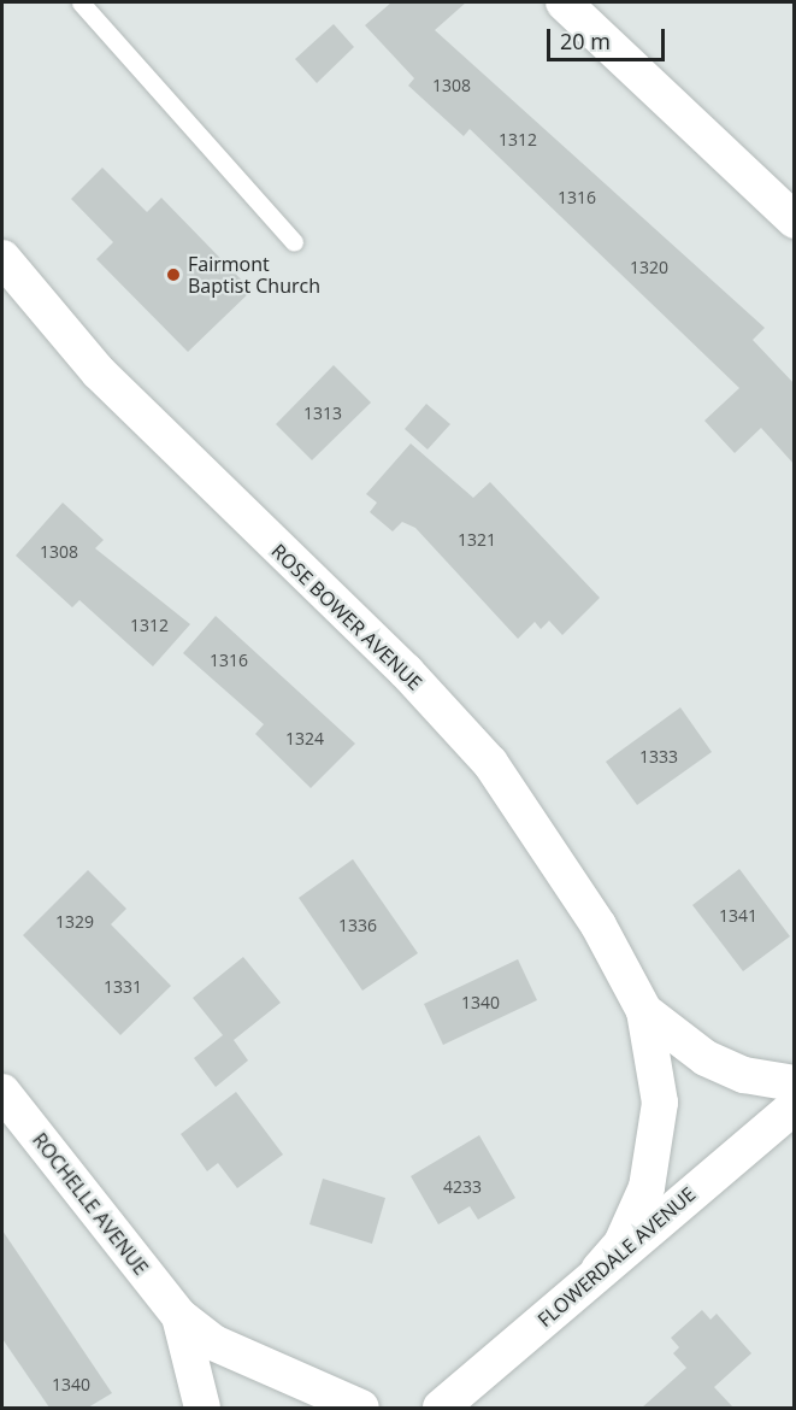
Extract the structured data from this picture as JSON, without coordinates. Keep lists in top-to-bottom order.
{
  "streets": {
    "street": ["ROSE BOWER AVENUE", "ROCHELLE AVENUE", "FLOWERDALE AVENUE"]
  },
  "crossings": [
    ["ROSE BOWER AVENUE", "FLOWERDALE AVENUE"]
  ],
  "places": ["Fairmont Baptist Church"],
  "house_numbers": [
    "1308",
    "1312",
    "1316",
    "1320",
    "1313",
    "1321",
    "1308",
    "1312",
    "1316",
    "1324",
    "1333",
    "1341",
    "1329",
    "1336",
    "1331",
    "1340",
    "4233",
    "1340"
  ],
  "scale_bar": "20 m"
}
